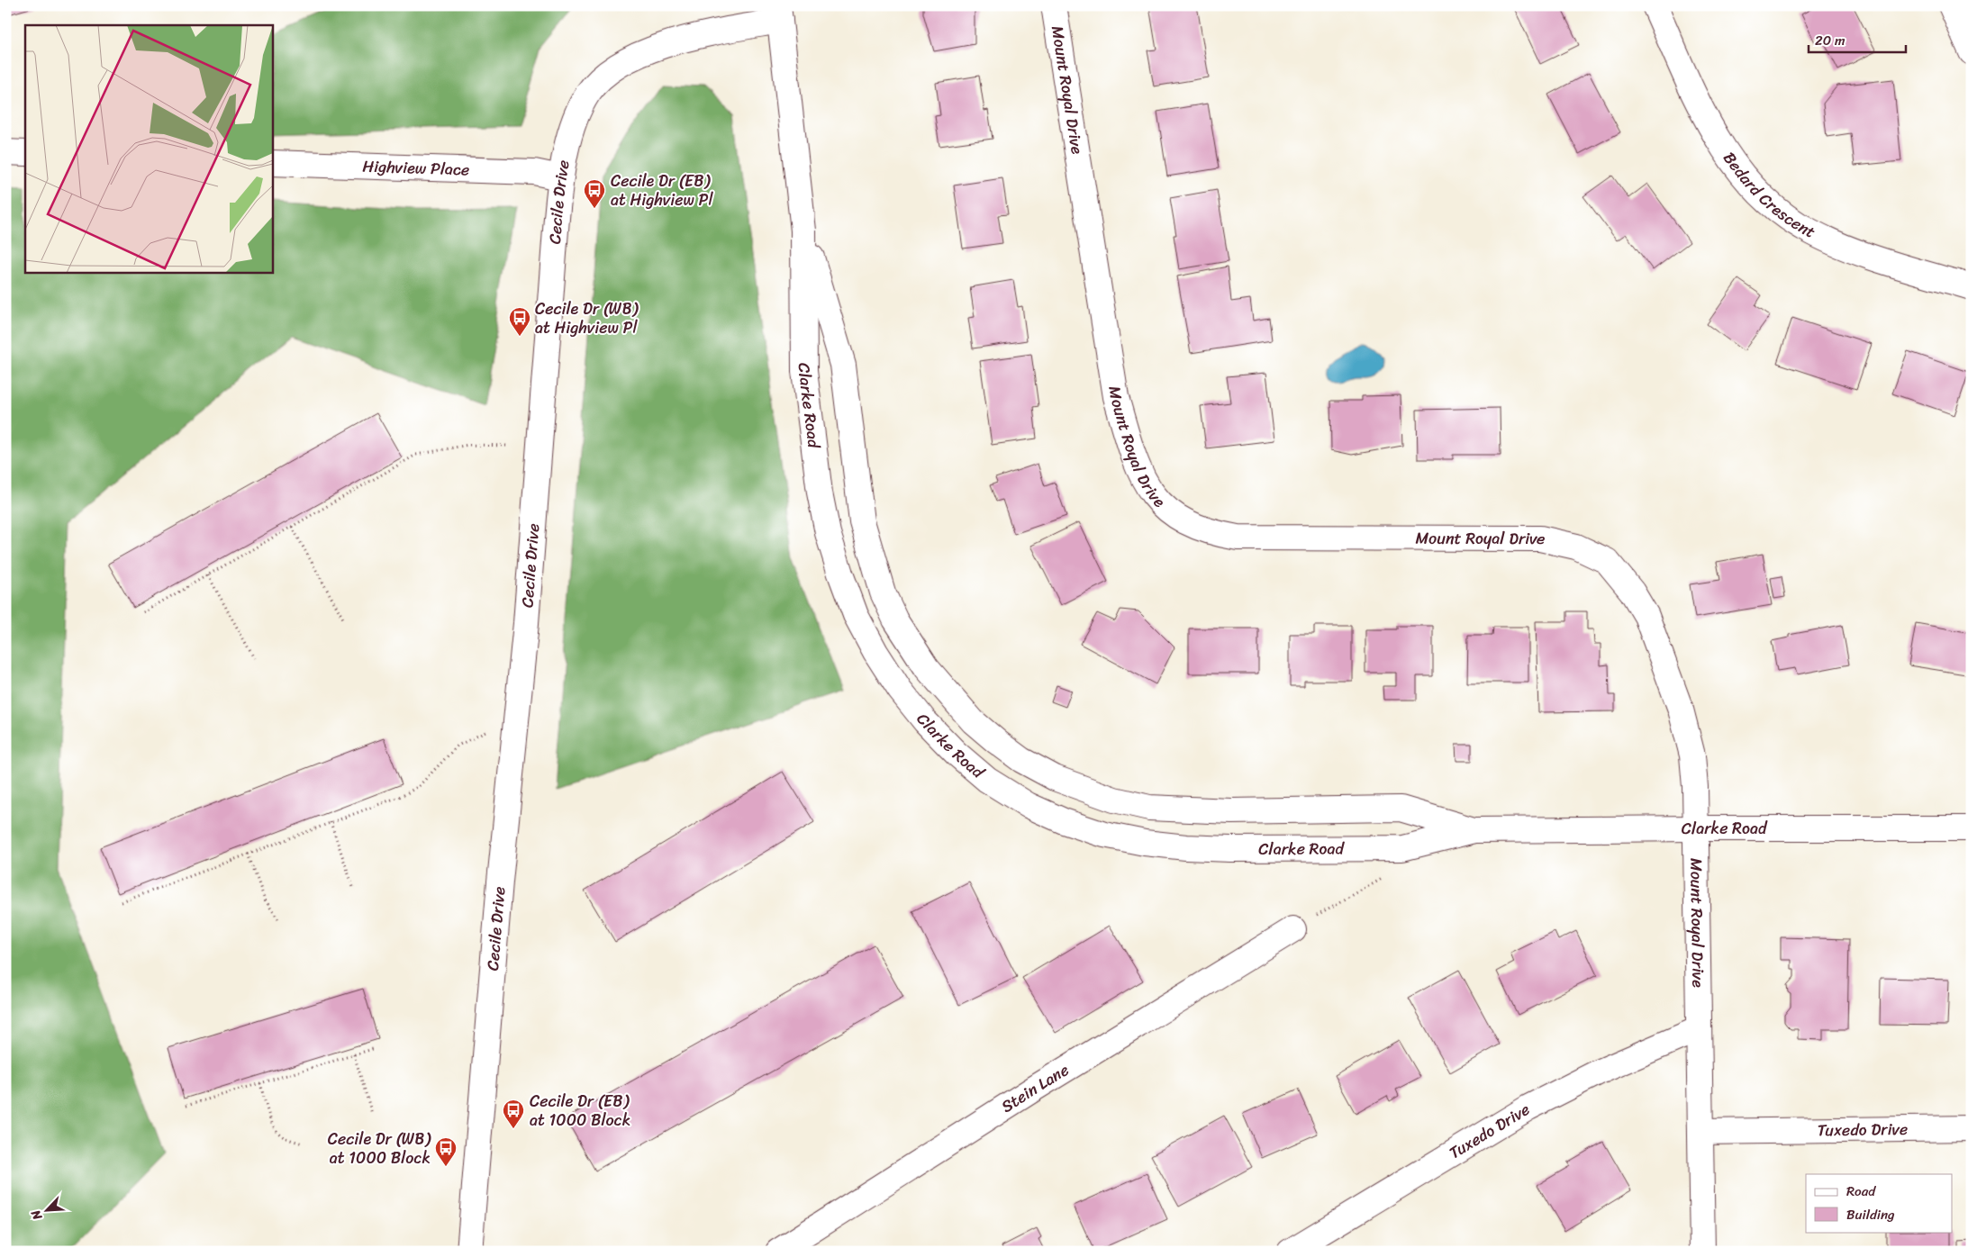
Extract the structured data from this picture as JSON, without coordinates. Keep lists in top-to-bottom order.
{
  "streets": {
    "street": [
      "Mount Royal Drive",
      "Highview Place",
      "Bedard Crescent",
      "Cecile Drive",
      "Clarke Road",
      "Stein Lane",
      "Tuxedo Drive"
    ]
  },
  "crossings": [
    ["Mount Royal Drive", "Clarke Road"],
    ["Mount Royal Drive", "Tuxedo Drive"],
    ["Highview Place", "Cecile Drive"],
    ["Cecile Drive", "Clarke Road"]
  ],
  "places": {
    "bus stop": [
      "Cecile Dr (EB) at Highview Pl",
      "Cecile Dr (WB) at Highview Pl",
      "Cecile Dr (EB) at 1000 Block",
      "Cecile Dr (WB) at 1000 Block"
    ]
  },
  "legend": ["Road", "Building"],
  "scale_bar": "20 m",
  "north": "bottom left"
}
